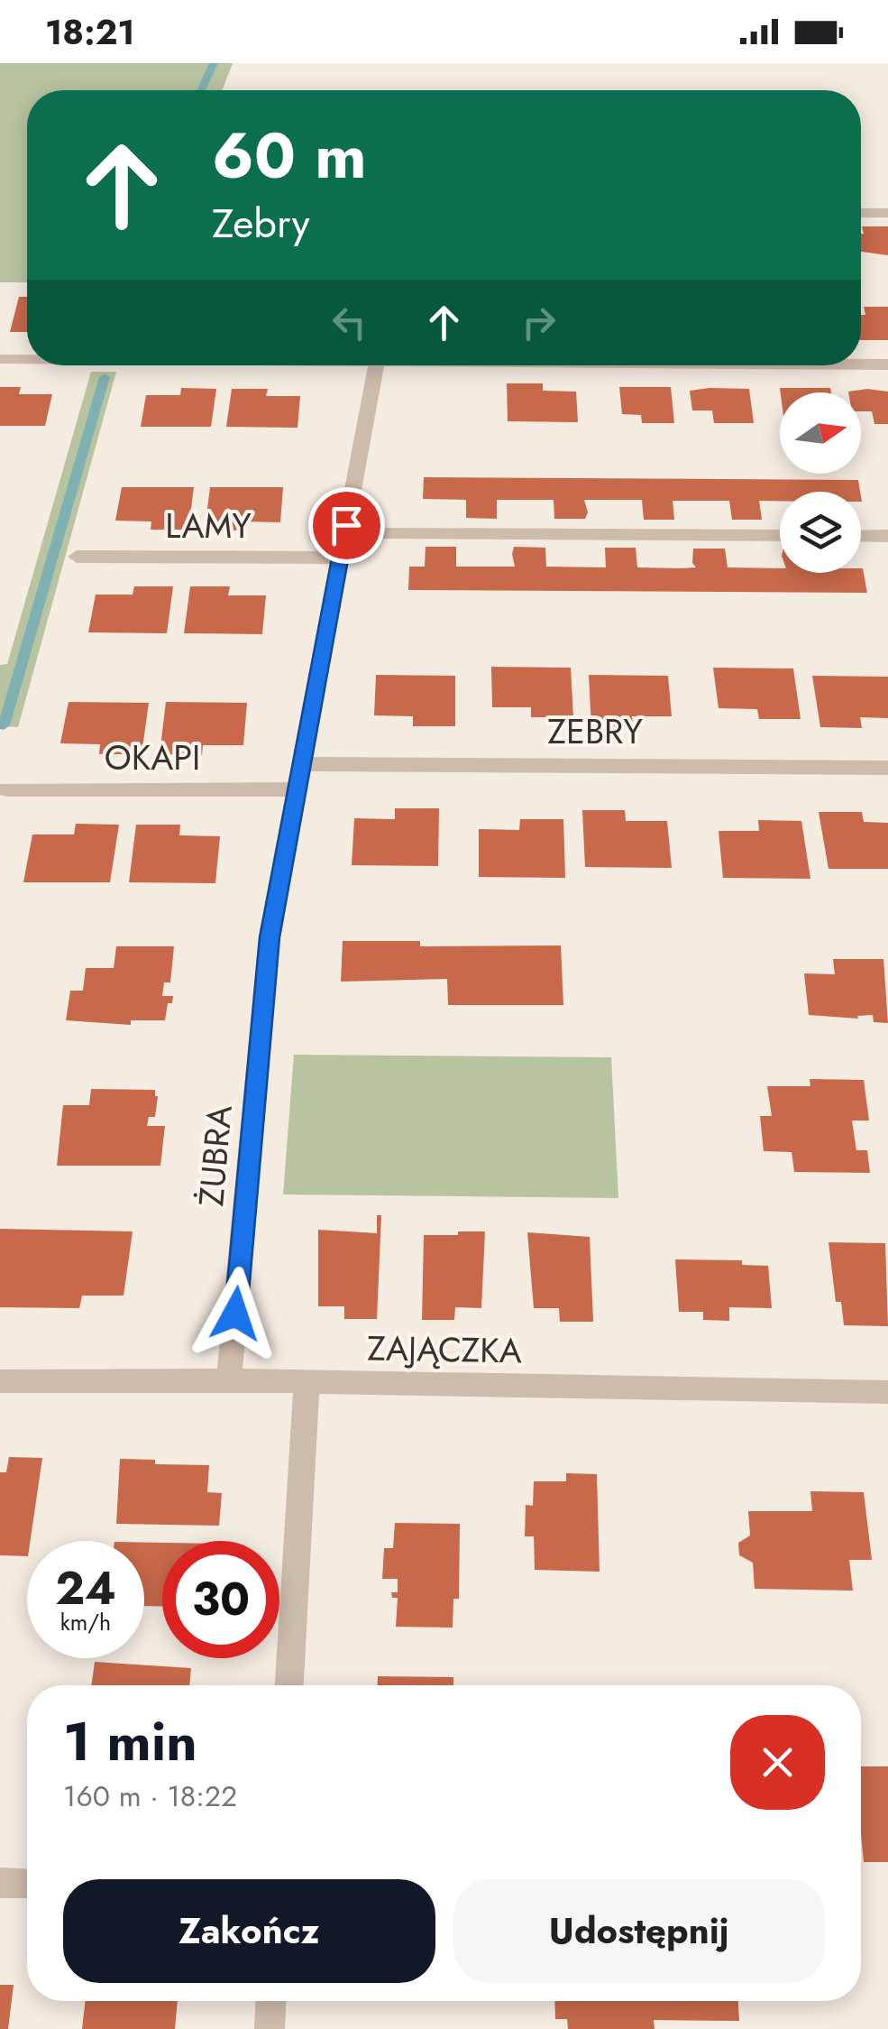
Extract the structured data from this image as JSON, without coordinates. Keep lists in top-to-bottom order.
{
  "streets": {
    "street": [
      "LAMY",
      "ZEBRY",
      "OKAPI",
      "ŻUBRA",
      "ZAJĄCZKA"
    ]
  },
  "crossings": [
    ["OKAPI", "ŻUBRA"],
    ["ŻUBRA", "ZAJĄCZKA"]
  ],
  "north": "right",
  "page": {
    "status": "18:21",
    "turn": ["60 m", "Zebry"],
    "speed": "24 km/h",
    "limit": "30",
    "heading": ["1 min", "160 m · 18:22"],
    "buttons": ["Zakończ", "Udostępnij"]
  }
}
